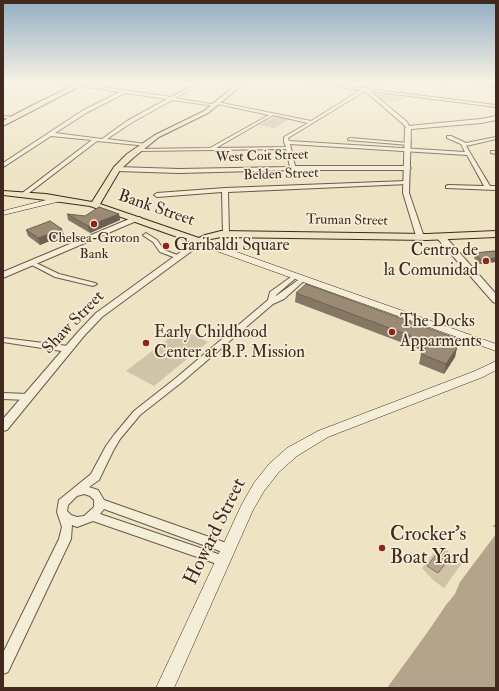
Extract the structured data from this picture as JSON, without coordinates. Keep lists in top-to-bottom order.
{
  "streets": {
    "main road": ["Bank Street", "Truman Street", "Howard Street"],
    "street": ["West Coit Street", "Belden Street", "Shaw Street"]
  },
  "crossings": [
    ["Bank Street", "Truman Street"],
    ["Bank Street", "Shaw Street"],
    ["Truman Street", "Shaw Street"]
  ],
  "places": [
    "Chelsea-Groton Bank",
    "Garibaldi Square",
    "Centro de la Comunidad",
    "The Docks Apparments",
    "Early Childhood Center at B.P. Mission",
    "Crocker's Boat Yard"
  ]
}
